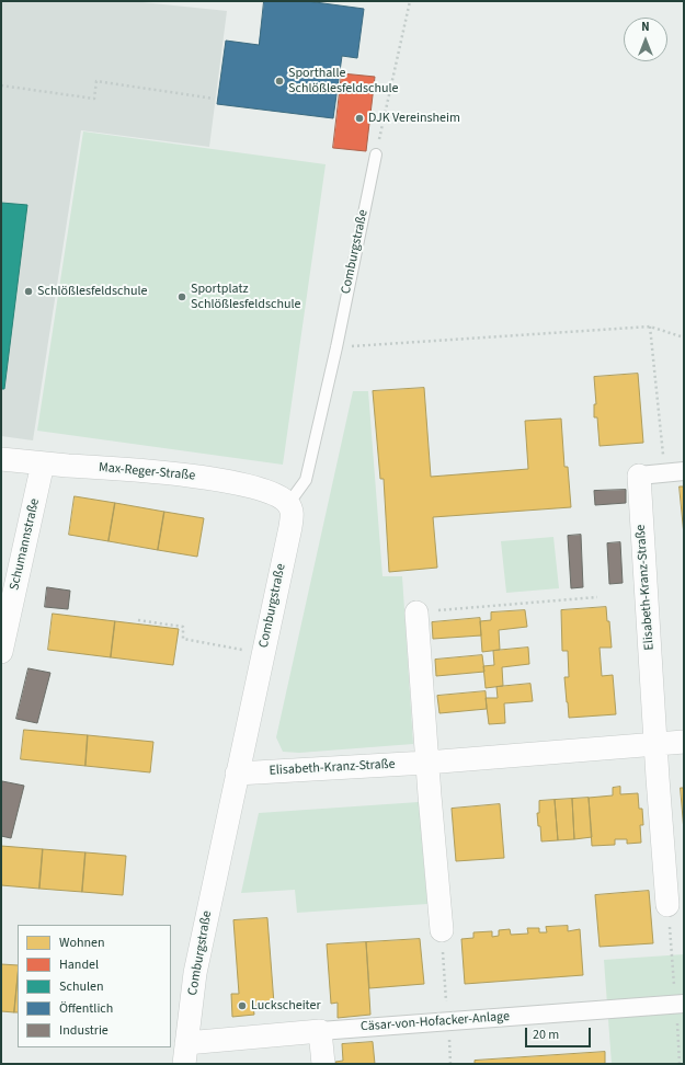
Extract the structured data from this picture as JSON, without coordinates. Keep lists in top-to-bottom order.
{
  "streets": {
    "street": [
      "Comburgstraße",
      "Max-Reger-Straße",
      "Schumannstraße",
      "Elisabeth-Kranz-Straße",
      "Cäsar-von-Hofacker-Anlage"
    ]
  },
  "crossings": [
    ["Comburgstraße", "Max-Reger-Straße"],
    ["Comburgstraße", "Elisabeth-Kranz-Straße"],
    ["Comburgstraße", "Cäsar-von-Hofacker-Anlage"],
    ["Max-Reger-Straße", "Schumannstraße"]
  ],
  "places": [
    "Sporthalle Schlößlesfeldschule",
    "DJK Vereinsheim",
    "Schlößlesfeldschule",
    "Sportplatz Schlößlesfeldschule",
    "Luckscheiter"
  ],
  "legend": [
    "Wohnen",
    "Handel",
    "Schulen",
    "Öffentlich",
    "Industrie"
  ],
  "scale_bar": "20 m",
  "north": "top"
}
